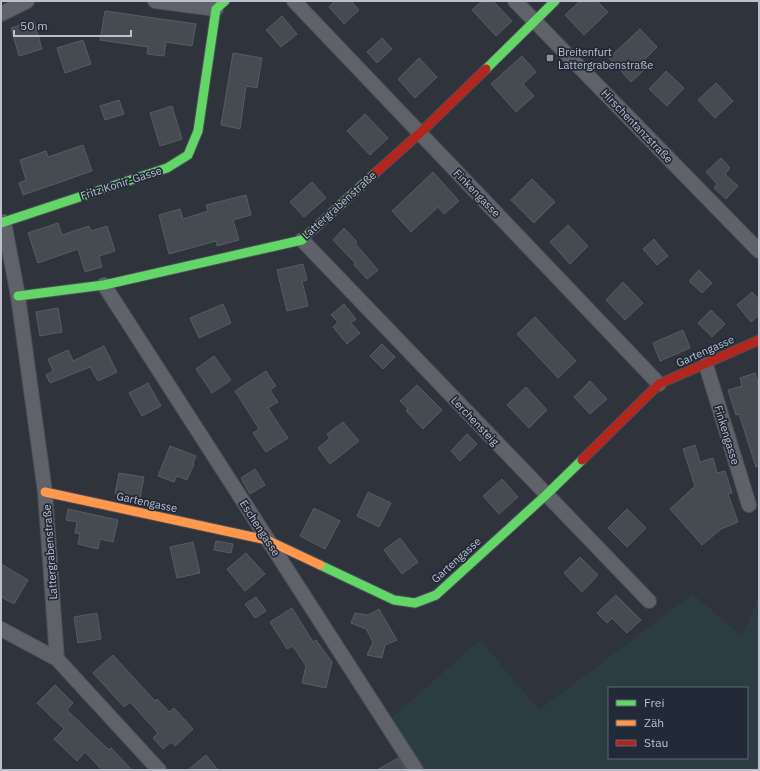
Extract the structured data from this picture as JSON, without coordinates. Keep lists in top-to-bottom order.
{
  "streets": {
    "street": [
      "Hirschentanzstraße",
      "Fritz Konir-Gasse",
      "Finkengasse",
      "Lattergrabenstraße",
      "Gartengasse",
      "Lerchensteig",
      "Eschengasse"
    ]
  },
  "crossings": [
    ["Hirschentanzstraße", "Lattergrabenstraße"],
    ["Fritz Konir-Gasse", "Lattergrabenstraße"],
    ["Finkengasse", "Lattergrabenstraße"],
    ["Finkengasse", "Gartengasse"],
    ["Lattergrabenstraße", "Gartengasse"],
    ["Lattergrabenstraße", "Lerchensteig"],
    ["Lattergrabenstraße", "Eschengasse"],
    ["Gartengasse", "Lerchensteig"],
    ["Gartengasse", "Eschengasse"]
  ],
  "places": {
    "transit": ["Breitenfurt Lattergrabenstraße"]
  },
  "legend": ["Frei", "Zäh", "Stau"],
  "scale_bar": "50 m"
}
